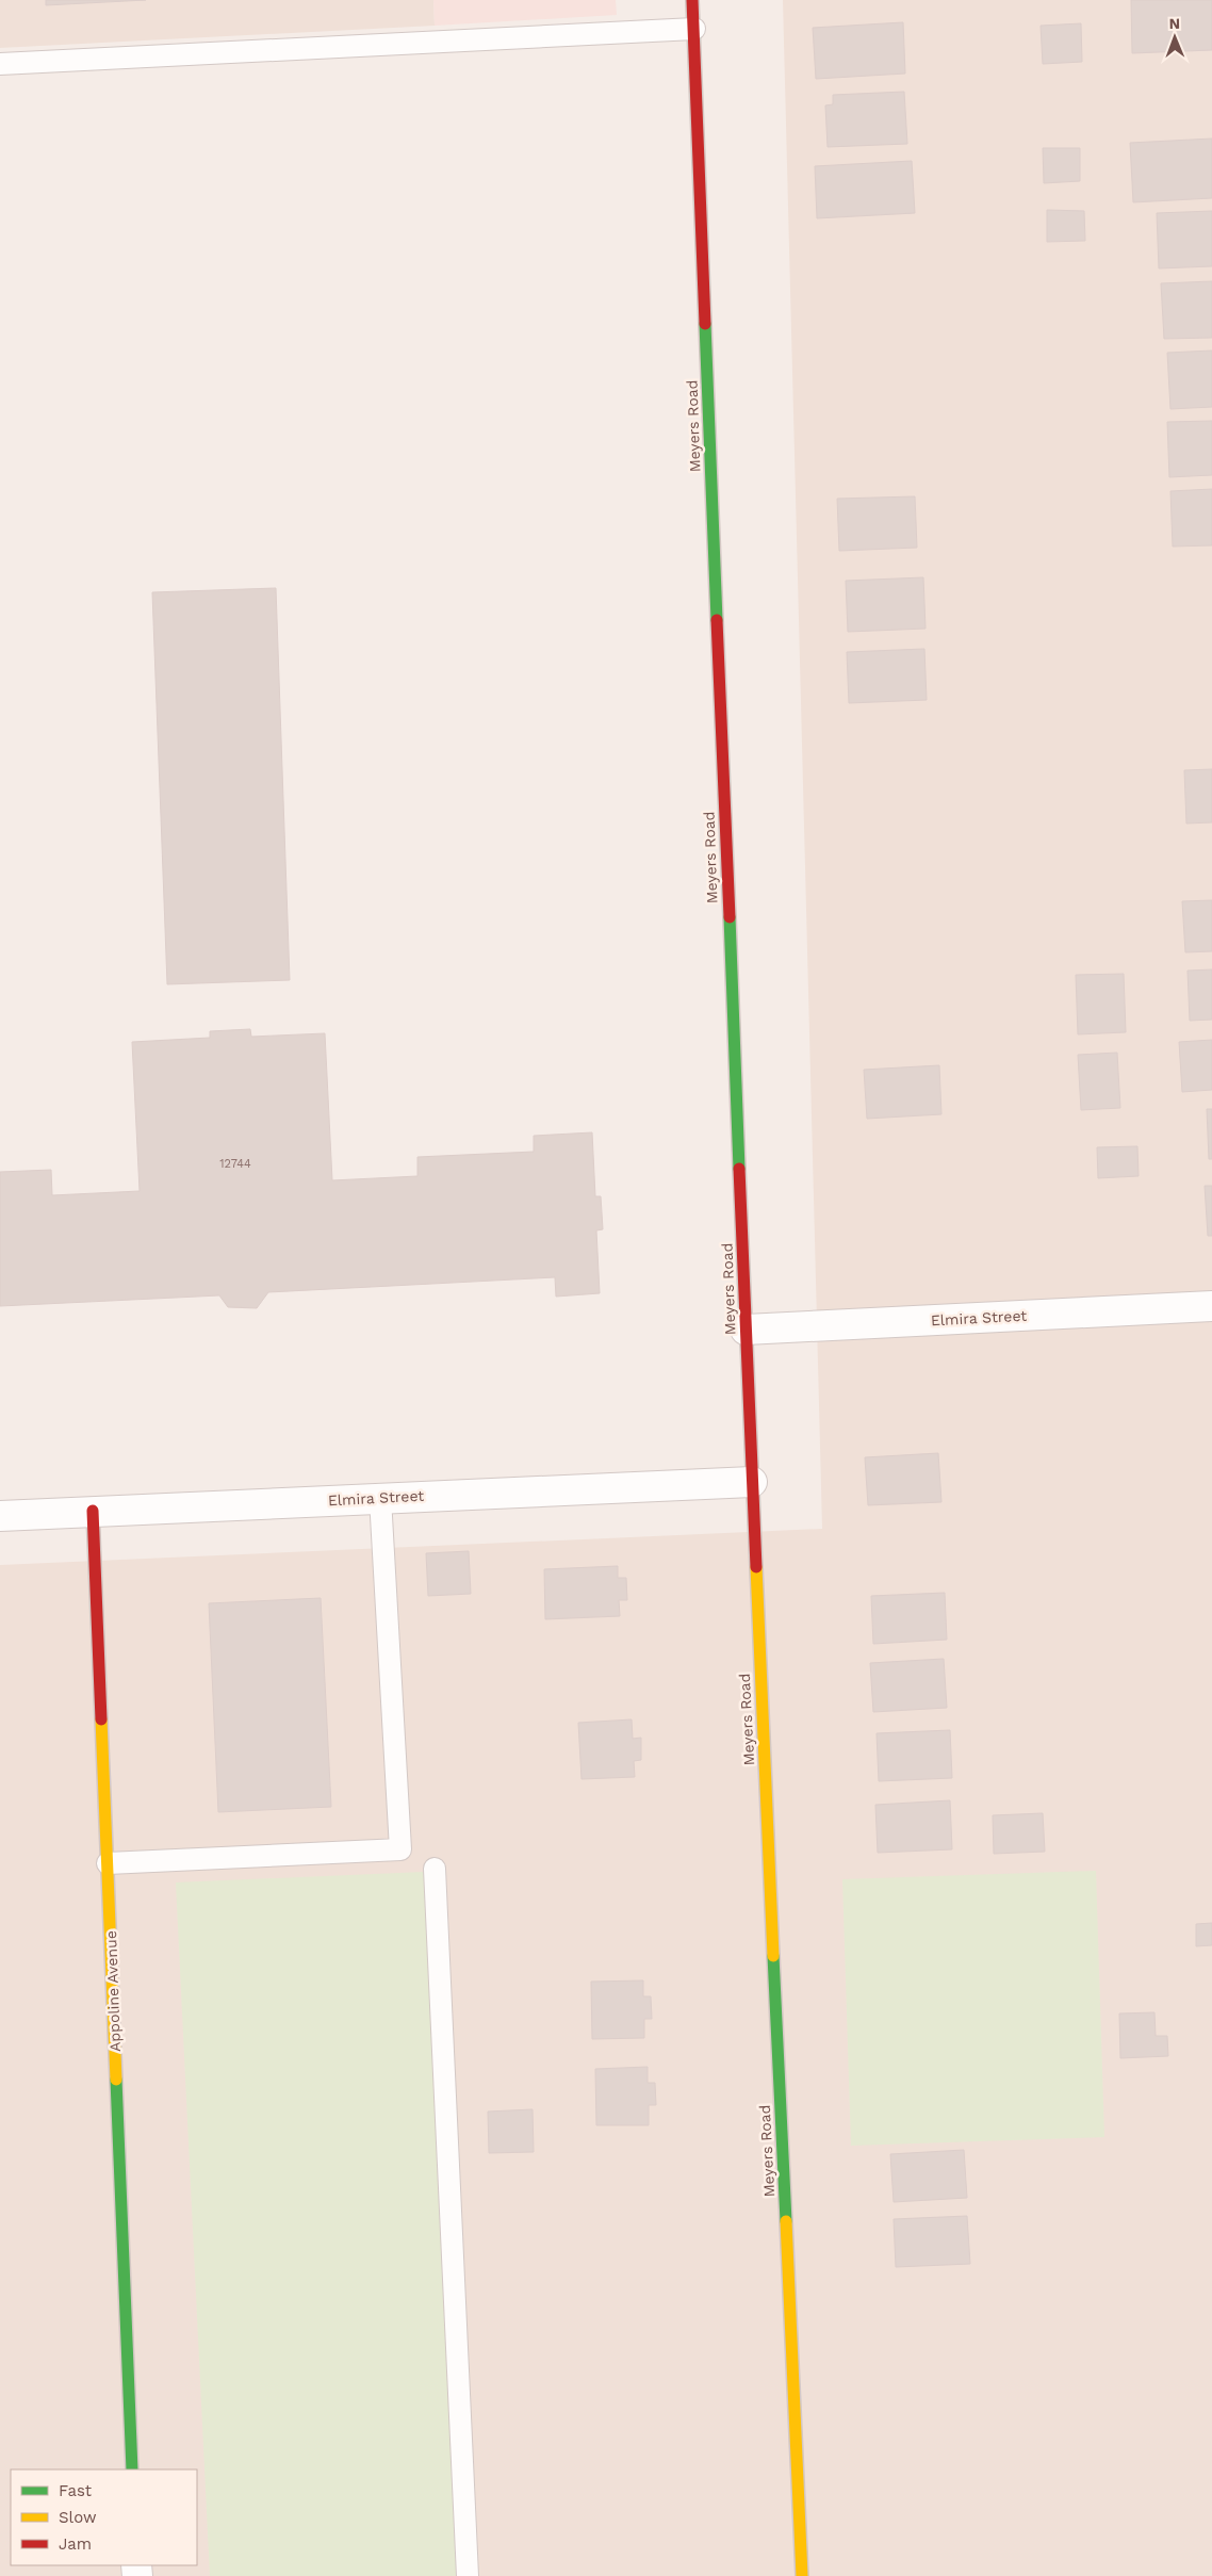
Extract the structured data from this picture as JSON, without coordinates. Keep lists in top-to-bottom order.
{
  "streets": {
    "street": ["Meyers Road", "Elmira Street", "Appoline Avenue"]
  },
  "crossings": [
    ["Meyers Road", "Elmira Street"],
    ["Elmira Street", "Appoline Avenue"]
  ],
  "house_numbers": ["12744"],
  "legend": ["Fast", "Slow", "Jam"],
  "north": "top"
}
